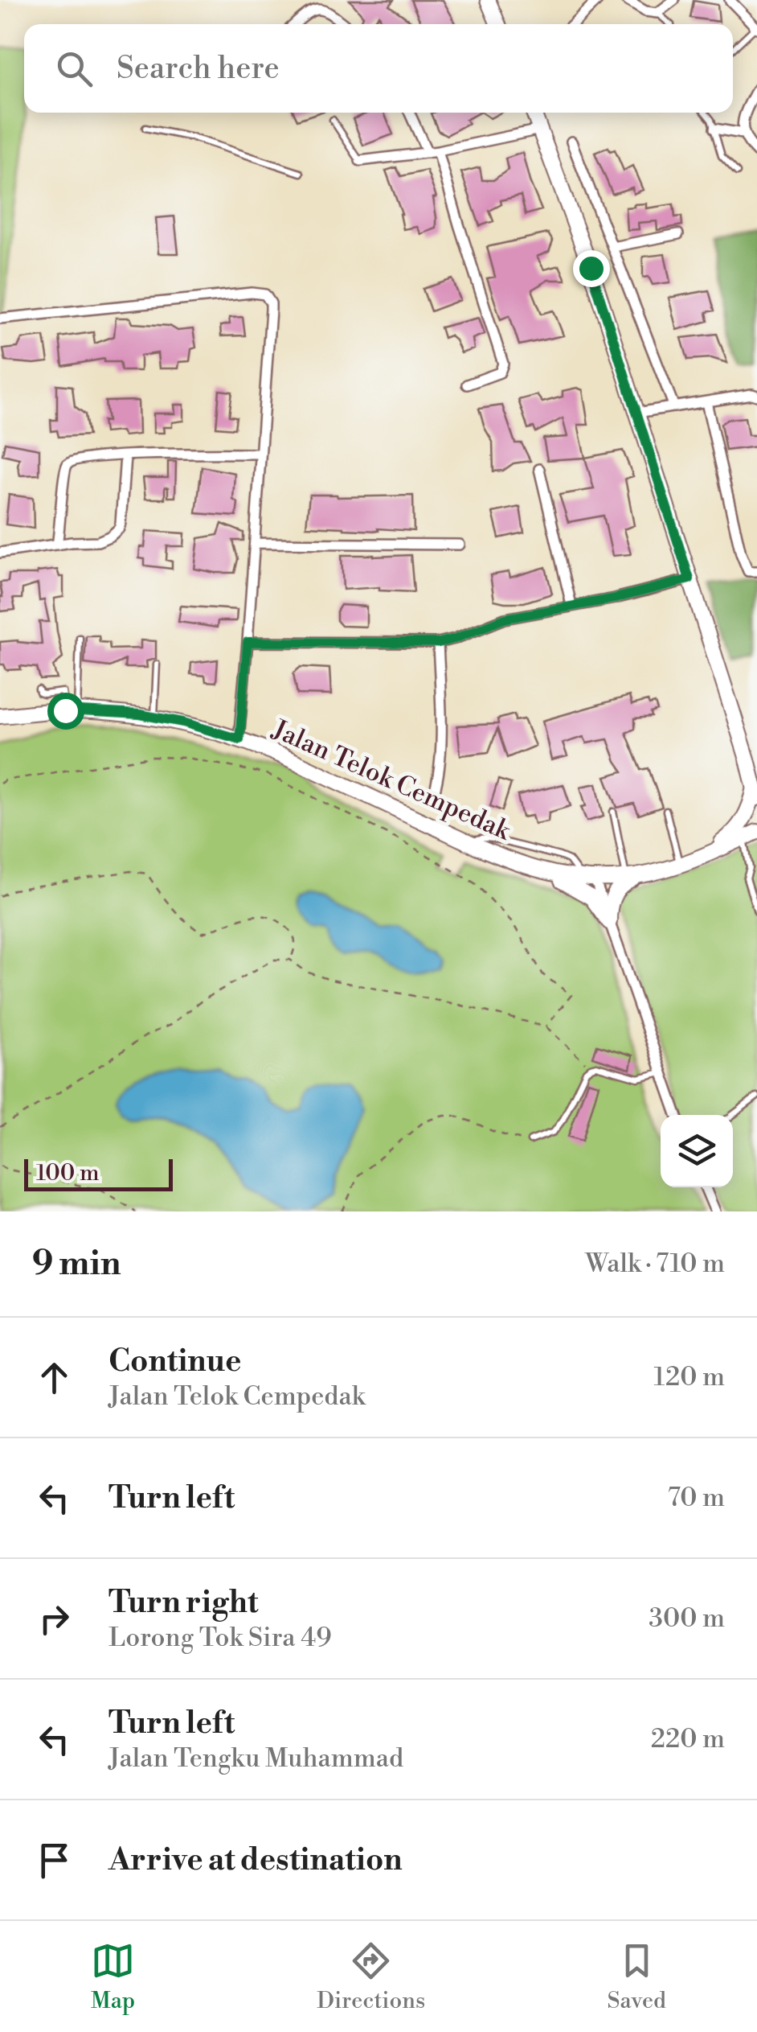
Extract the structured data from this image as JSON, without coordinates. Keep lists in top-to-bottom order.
{
  "streets": {
    "main road": ["Jalan Telok Cempedak"]
  },
  "scale_bar": "100 m",
  "page": {
    "search": "Search here",
    "scale": "100 m",
    "heading": ["9 min", "Walk · 710 m"],
    "list": [
      ["Continue", "Jalan Telok Cempedak", "120 m"],
      ["Turn left", "70 m"],
      ["Turn right", "Lorong Tok Sira 49", "300 m"],
      ["Turn left", "Jalan Tengku Muhammad", "220 m"],
      "Arrive at destination"
    ],
    "nav": ["Map", "Directions", "Saved"]
  }
}
